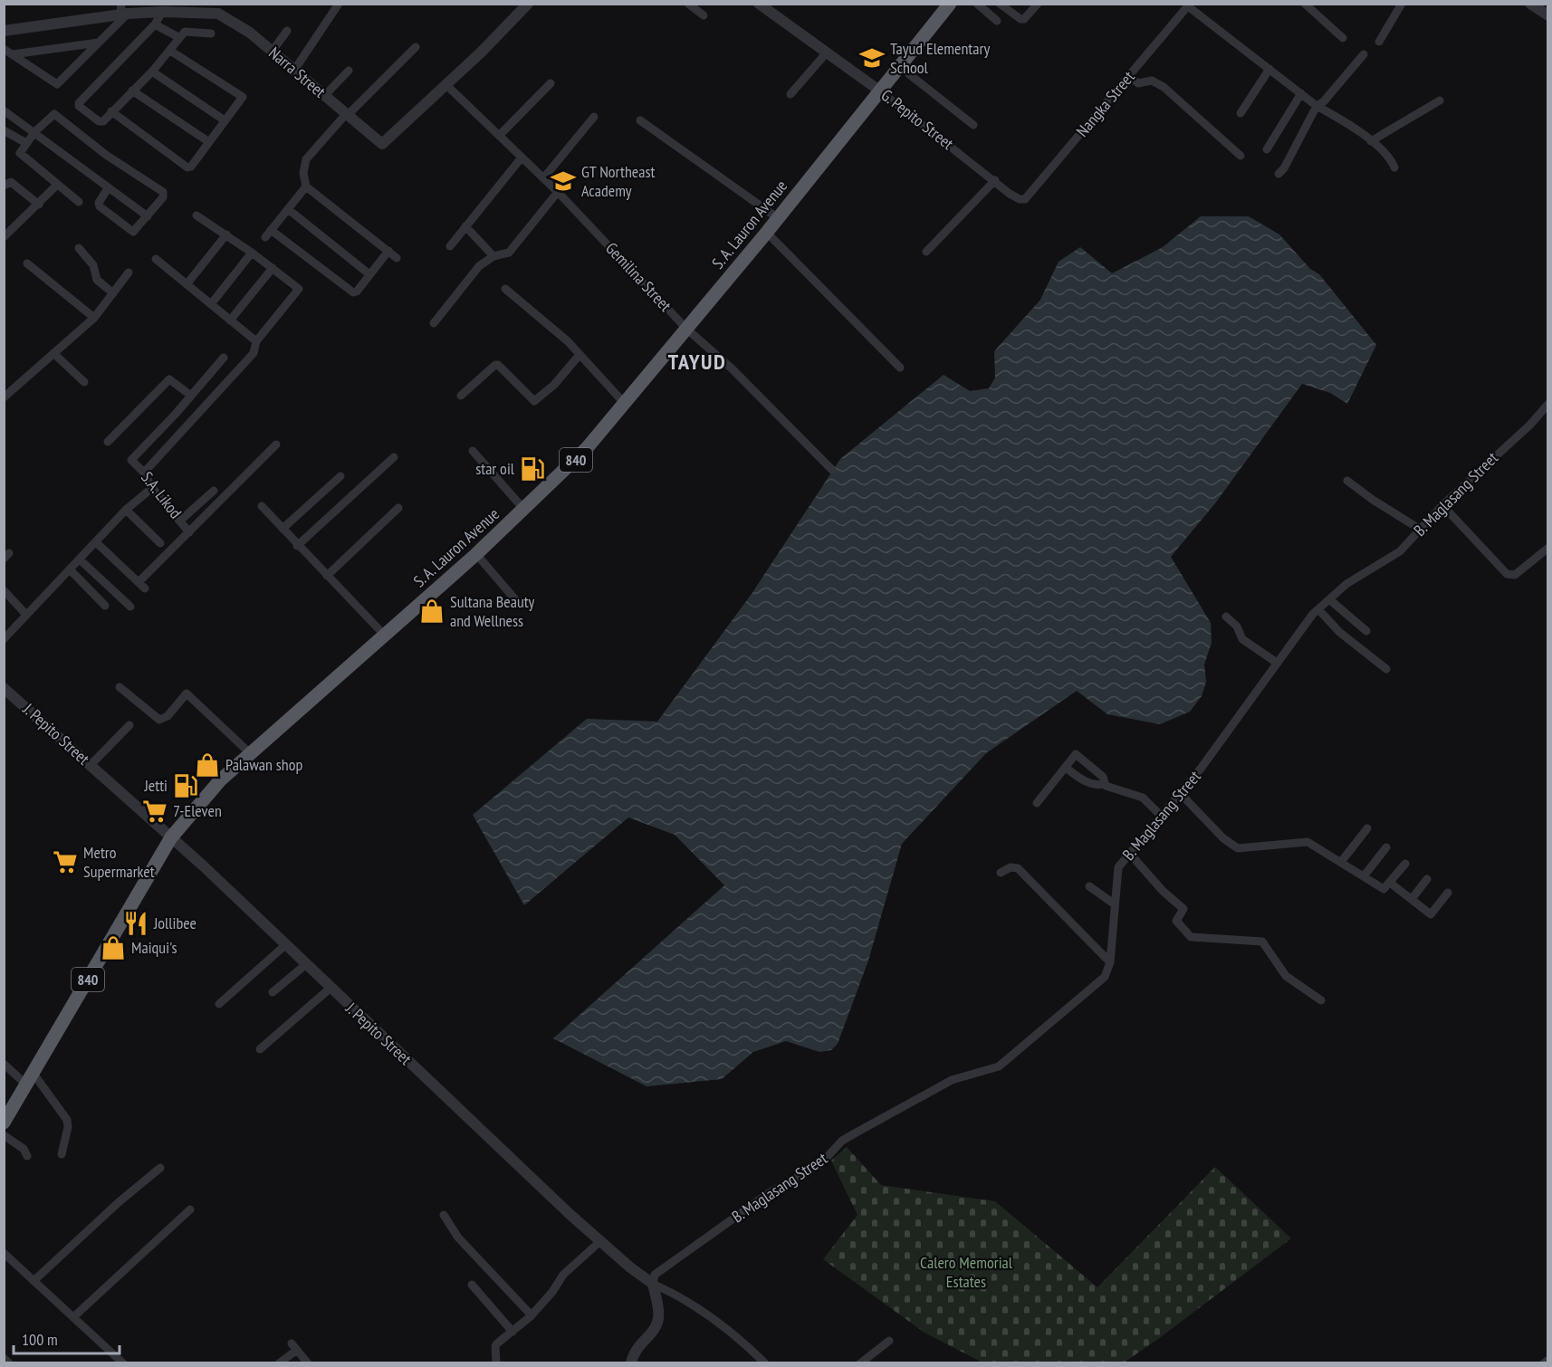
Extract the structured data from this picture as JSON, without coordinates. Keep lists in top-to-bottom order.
{
  "streets": {
    "highway": ["S. A. Lauron Avenue", "840"],
    "street": [
      "Narra Street",
      "Nangka Street",
      "G. Pepito Street",
      "Gemilina Street",
      "B. Maglasang Street",
      "S.A. Likod",
      "J. Pepito Street"
    ]
  },
  "crossings": [
    ["Narra Street", "Gemilina Street"],
    ["Nangka Street", "G. Pepito Street"],
    ["G. Pepito Street", "S. A. Lauron Avenue"],
    ["S. A. Lauron Avenue", "Gemilina Street"],
    ["S. A. Lauron Avenue", "J. Pepito Street"],
    ["B. Maglasang Street", "J. Pepito Street"]
  ],
  "districts": ["TAYUD"],
  "parks": ["Calero Memorial Estates"],
  "places": {
    "school or university": ["Tayud Elementary School", "GT Northeast Academy"],
    "fuel station": ["star oil", "Jetti"],
    "shop": ["Sultana Beauty and Wellness", "Palawan shop", "Maiqui's"],
    "supermarket": ["7-Eleven", "Metro Supermarket"],
    "restaurant": ["Jollibee"]
  },
  "scale_bar": "100 m"
}
